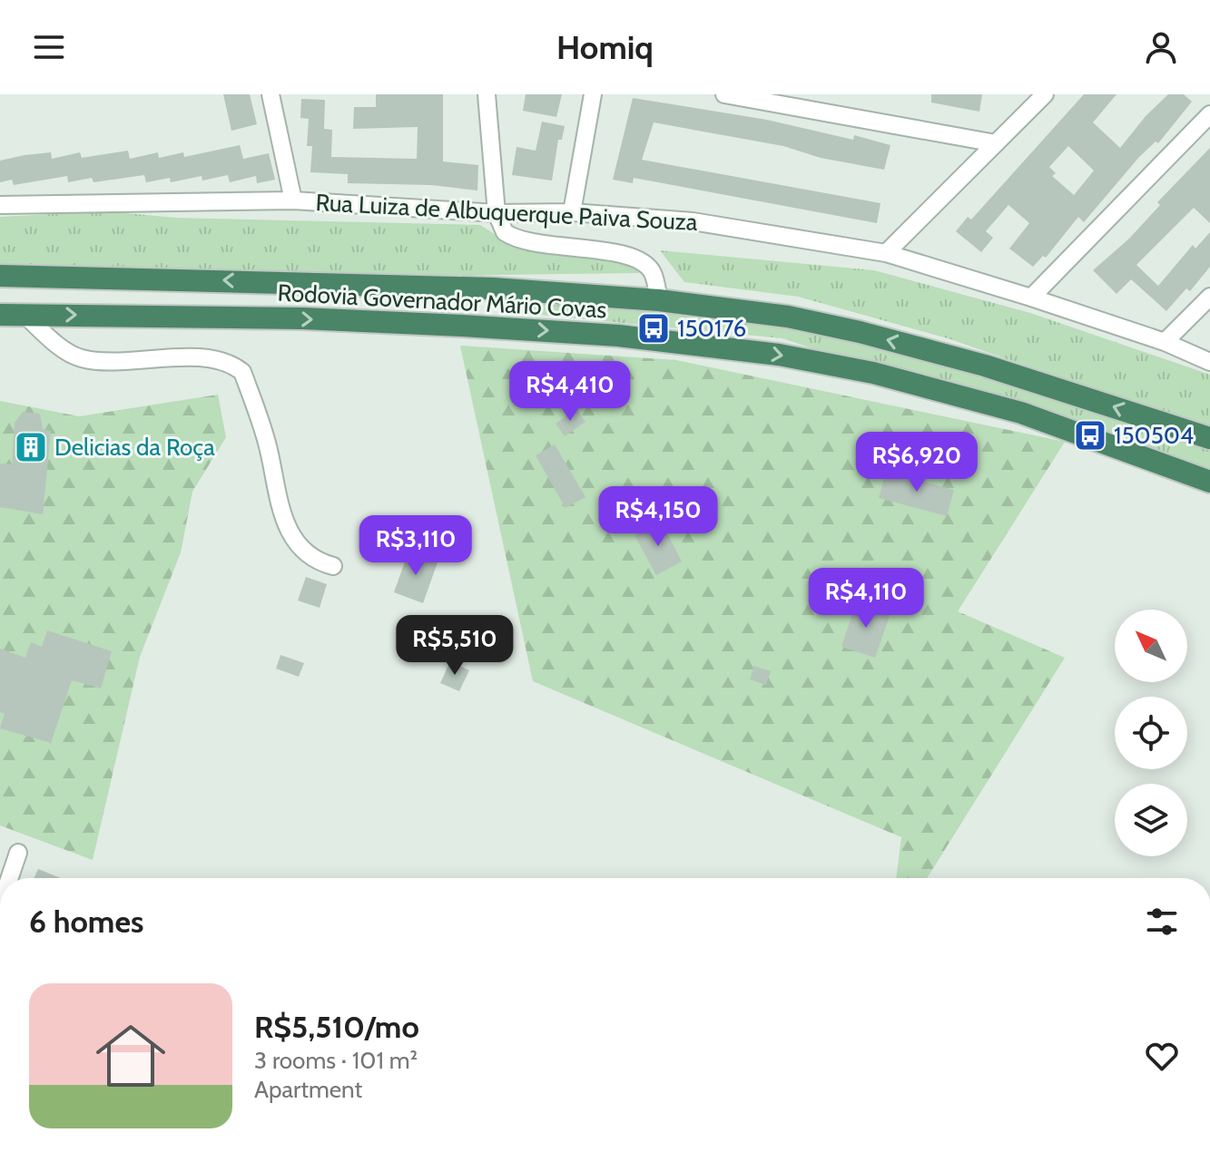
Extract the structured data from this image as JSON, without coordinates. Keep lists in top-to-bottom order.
{
  "streets": {
    "highway": ["Rodovia Governador Mário Covas"],
    "street": ["Rua Luiza de Albuquerque Paiva Souza"]
  },
  "places": {
    "bus stop": ["150176", "150504"],
    "building": ["Delicias da Roça"]
  },
  "north": "top left",
  "page": {
    "header": "Homiq",
    "price": [
      "R$4,410",
      "R$6,920",
      "R$4,150",
      "R$3,110",
      "R$4,110",
      "R$5,510"
    ],
    "heading": "6 homes",
    "list": [
      {
        "name": "R$5,510/mo",
        "note": "3 rooms · 101 m² · Apartment"
      }
    ]
  }
}
